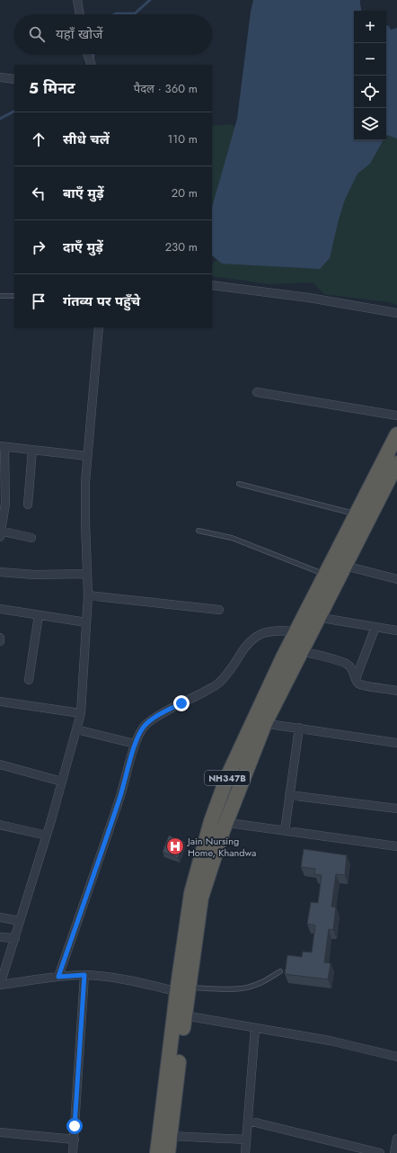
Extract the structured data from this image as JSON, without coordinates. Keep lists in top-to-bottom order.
{
  "streets": {
    "highway": ["NH347B"]
  },
  "places": {
    "hospital": ["Jain Nursing Home, Khandwa"]
  },
  "page": {
    "map_buttons": ["+", "−"],
    "search": "यहाँ खोजें",
    "heading": ["5 मिनट", "पैदल · 360 m"],
    "list": [
      ["सीधे चलें", "110 m"],
      ["बाएँ मुड़ें", "20 m"],
      ["दाएँ मुड़ें", "230 m"],
      "गंतव्य पर पहुँचे"
    ]
  }
}
